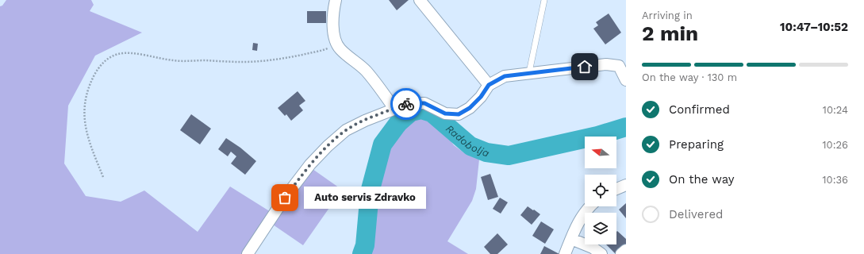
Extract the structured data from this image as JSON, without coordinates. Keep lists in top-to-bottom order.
{
  "water": ["Radobolja"],
  "places": ["Auto servis Zdravko"],
  "north": "left",
  "page": {
    "heading": ["2 min", "Arriving in", "10:47–10:52"],
    "bar": "On the way · 130 m",
    "list": [
      ["Confirmed", "10:24"],
      ["Preparing", "10:26"],
      ["On the way", "10:36"],
      "Delivered"
    ],
    "bubble": "Auto servis Zdravko"
  }
}
